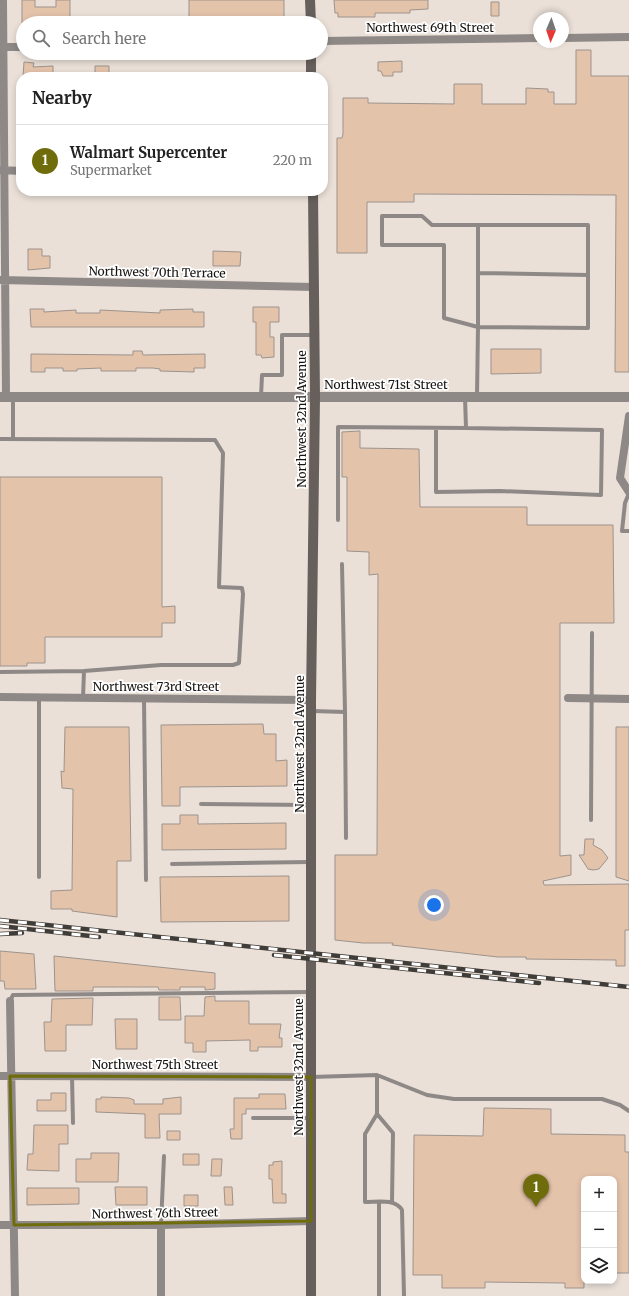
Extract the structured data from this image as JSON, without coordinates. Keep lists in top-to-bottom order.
{
  "streets": {
    "main road": ["Northwest 32nd Avenue"],
    "street": [
      "Northwest 69th Street",
      "Northwest 70th Terrace",
      "Northwest 71st Street",
      "Northwest 73rd Street",
      "Northwest 75th Street",
      "Northwest 76th Street"
    ]
  },
  "crossings": [
    ["Northwest 70th Terrace", "Northwest 32nd Avenue"],
    ["Northwest 71st Street", "Northwest 32nd Avenue"],
    ["Northwest 32nd Avenue", "Northwest 73rd Street"],
    ["Northwest 32nd Avenue", "Northwest 75th Street"],
    ["Northwest 32nd Avenue", "Northwest 76th Street"]
  ],
  "north": "bottom",
  "page": {
    "search": "Search here",
    "heading": "Nearby",
    "list": [
      {
        "mark": "1",
        "name": "Walmart Supercenter",
        "note": "Supermarket",
        "value": "220 m"
      }
    ],
    "pins": "1",
    "map_buttons": ["+", "−"]
  }
}
